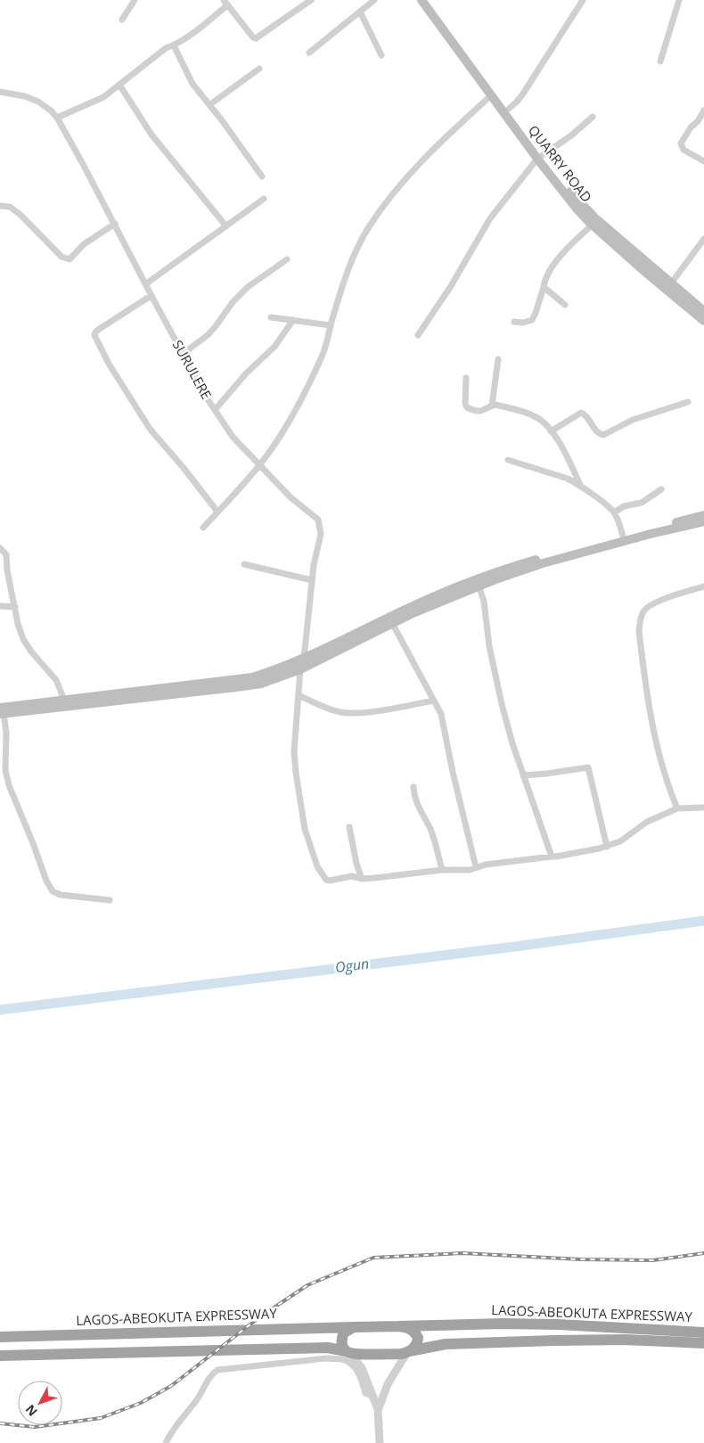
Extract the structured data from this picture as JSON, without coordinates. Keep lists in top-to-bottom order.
{
  "streets": {
    "highway": ["LAGOS-ABEOKUTA EXPRESSWAY"],
    "main road": ["QUARRY ROAD"],
    "street": ["SURULERE"]
  },
  "water": ["Ogun"],
  "north": "bottom left"
}
